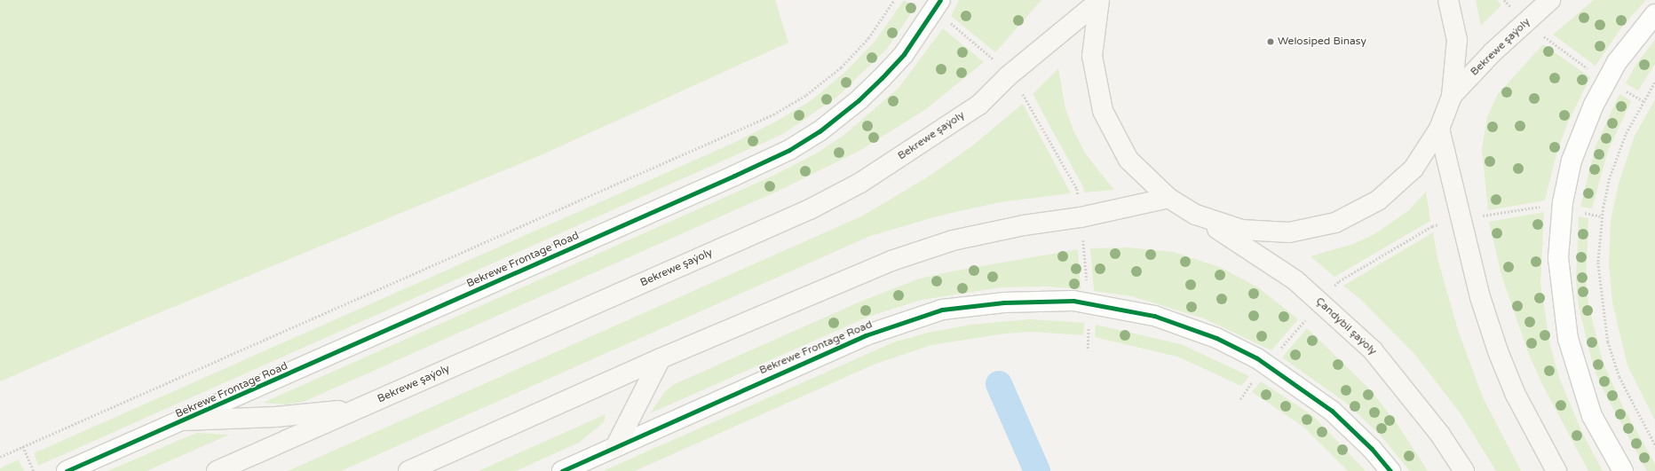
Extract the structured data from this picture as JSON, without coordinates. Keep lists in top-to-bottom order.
{
  "streets": {
    "main road": ["Bekrewe şaýoly", "Çandybil şaýoly"],
    "street": ["Bekrewe Frontage Road"]
  },
  "places": ["Welosiped Binasy"]
}
